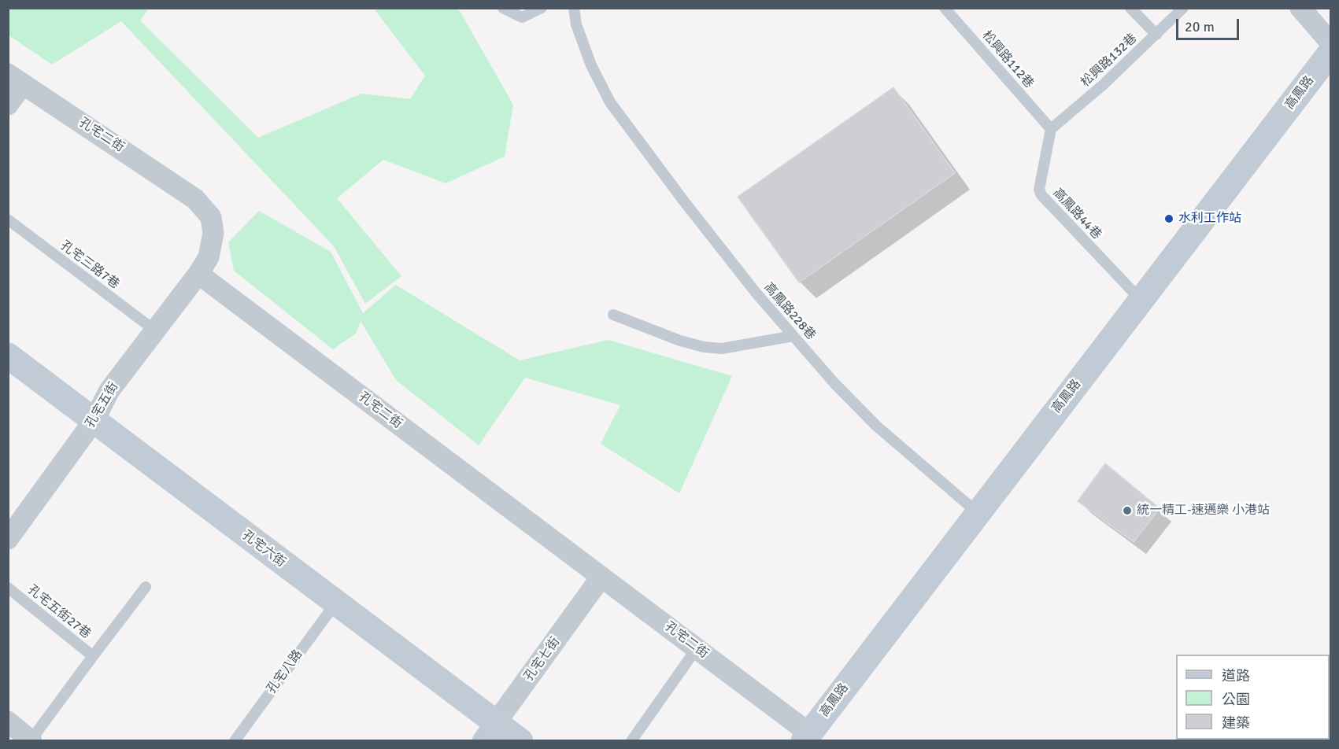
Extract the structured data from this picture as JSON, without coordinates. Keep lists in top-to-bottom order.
{
  "streets": {
    "street": [
      "高鳳路",
      "孔宅二街",
      "孔宅五街",
      "孔宅六街",
      "孔宅七街"
    ],
    "lane": [
      "松興路112巷",
      "松興路132巷",
      "高鳳路44巷",
      "孔宅三路7巷",
      "高鳳路228巷",
      "孔宅五街27巷",
      "孔宅八路"
    ]
  },
  "crossings": [
    ["松興路112巷", "松興路132巷"],
    ["松興路112巷", "高鳳路44巷"],
    ["松興路132巷", "高鳳路44巷"],
    ["高鳳路", "孔宅二街"],
    ["高鳳路", "高鳳路44巷"],
    ["高鳳路", "高鳳路228巷"],
    ["孔宅二街", "孔宅五街"],
    ["孔宅二街", "孔宅七街"],
    ["孔宅三路7巷", "孔宅五街"],
    ["孔宅五街", "孔宅六街"],
    ["孔宅六街", "孔宅七街"],
    ["孔宅六街", "孔宅八路"]
  ],
  "places": ["水利工作站", "統一精工-速邁樂 小港站"],
  "legend": ["道路", "公園", "建築"],
  "scale_bar": "20 m"
}
